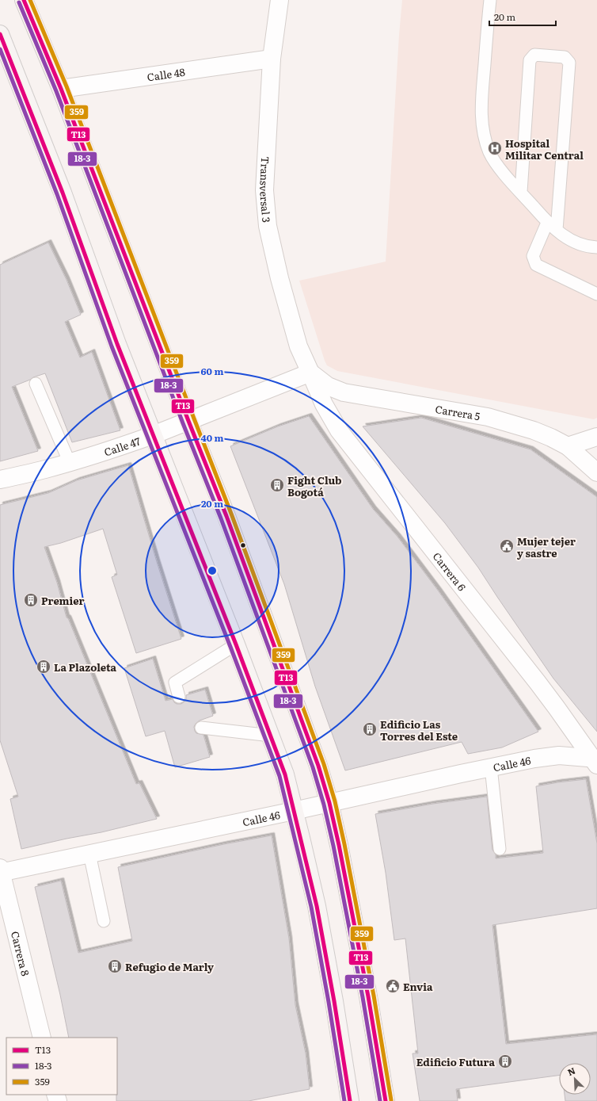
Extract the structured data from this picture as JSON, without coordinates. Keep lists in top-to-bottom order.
{
  "streets": {
    "street": [
      "Calle 48",
      "Transversal 3",
      "Carrera 5",
      "Calle 47",
      "Carrera 6",
      "Calle 46",
      "Carrera 8"
    ]
  },
  "crossings": [
    ["Calle 48", "Transversal 3"],
    ["Transversal 3", "Carrera 5"],
    ["Transversal 3", "Calle 47"],
    ["Transversal 3", "Carrera 6"],
    ["Carrera 5", "Calle 47"],
    ["Carrera 5", "Carrera 6"],
    ["Calle 47", "Carrera 6"],
    ["Carrera 6", "Calle 46"],
    ["Calle 46", "Carrera 8"]
  ],
  "places": {
    "hospital": ["Hospital Militar Central"],
    "building": [
      "Fight Club Bogotá",
      "Premier",
      "La Plazoleta",
      "Edificio Las Torres del Este",
      "Refugio de Marly",
      "Edificio Futura"
    ],
    "public building": ["Mujer tejer y sastre", "Envia"]
  },
  "lines": ["transit line T13", "transit line 359", "transit line 18-3"],
  "legend": ["T13", "18-3", "359"],
  "scale_bar": "20 m",
  "north": "top left",
  "rings": ["60 m", "40 m", "20 m"]
}
